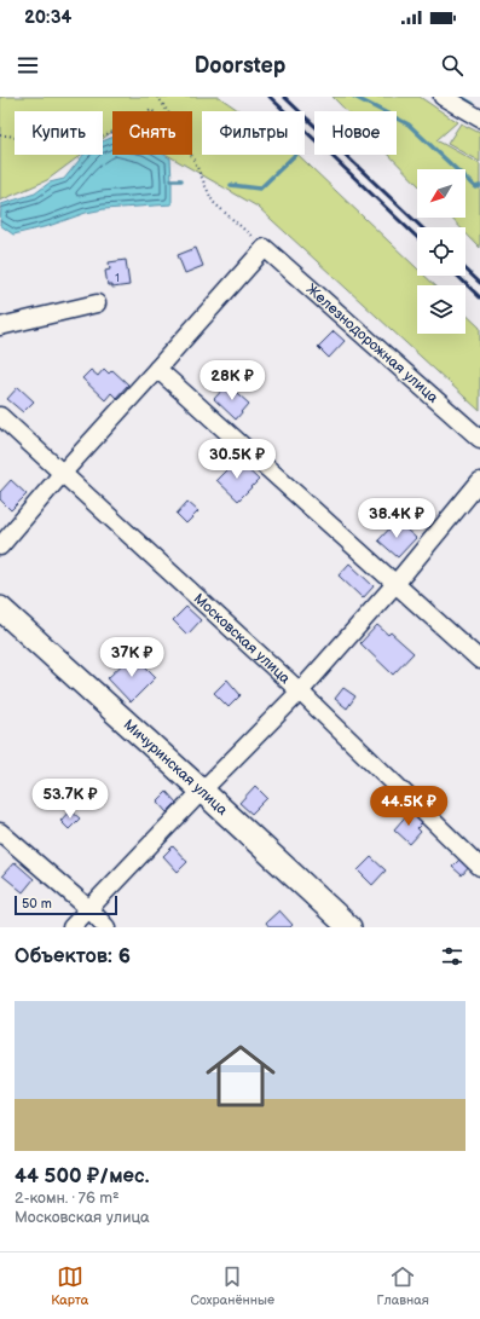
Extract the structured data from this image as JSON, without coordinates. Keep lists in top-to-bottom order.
{
  "streets": {
    "street": ["Железнодорожная улица", "Московская улица", "Мичуринская улица"]
  },
  "house_numbers": ["1"],
  "scale_bar": "50 m",
  "north": "bottom left",
  "page": {
    "status": "20:34",
    "header": "Doorstep",
    "chip": [
      "Купить",
      "Снять",
      "Фильтры",
      "Новое"
    ],
    "price": [
      "28K ₽",
      "30.5K ₽",
      "38.4K ₽",
      "37K ₽",
      "53.7K ₽",
      "44.5K ₽"
    ],
    "scale": "50 m",
    "heading": "Объектов: 6",
    "list": [
      {
        "name": "44 500 ₽/мес.",
        "note": "2-комн. · 76 m² · Московская улица"
      }
    ],
    "tabs": ["Карта", "Сохранённые", "Главная"]
  }
}
